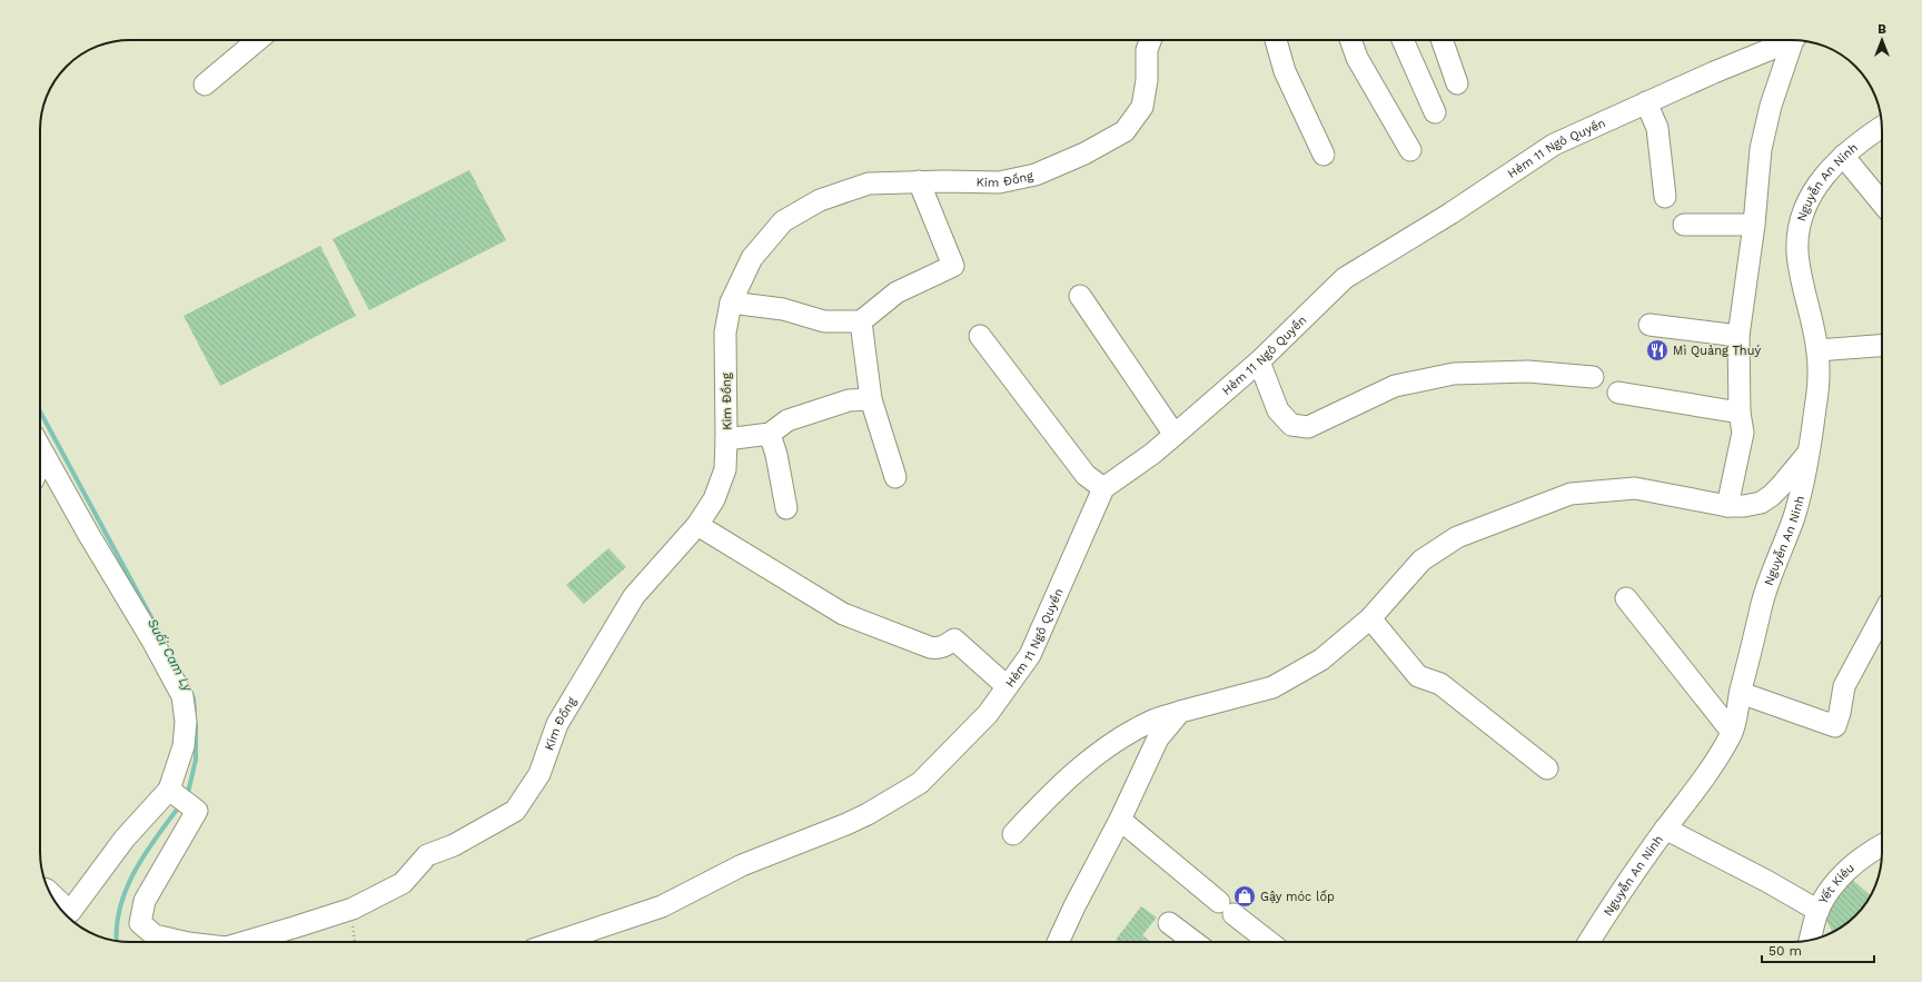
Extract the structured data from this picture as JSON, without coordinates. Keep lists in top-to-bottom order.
{
  "streets": {
    "street": [
      "Hẻm 11 Ngô Quyền",
      "Kim Đồng",
      "Nguyễn An Ninh",
      "Yết Kiêu"
    ]
  },
  "water": ["Suối Cam Ly"],
  "places": {
    "restaurant": ["Mì Quảng Thuý"],
    "shop": ["Gậy móc lốp"]
  },
  "scale_bar": "50 m",
  "north": "top"
}
